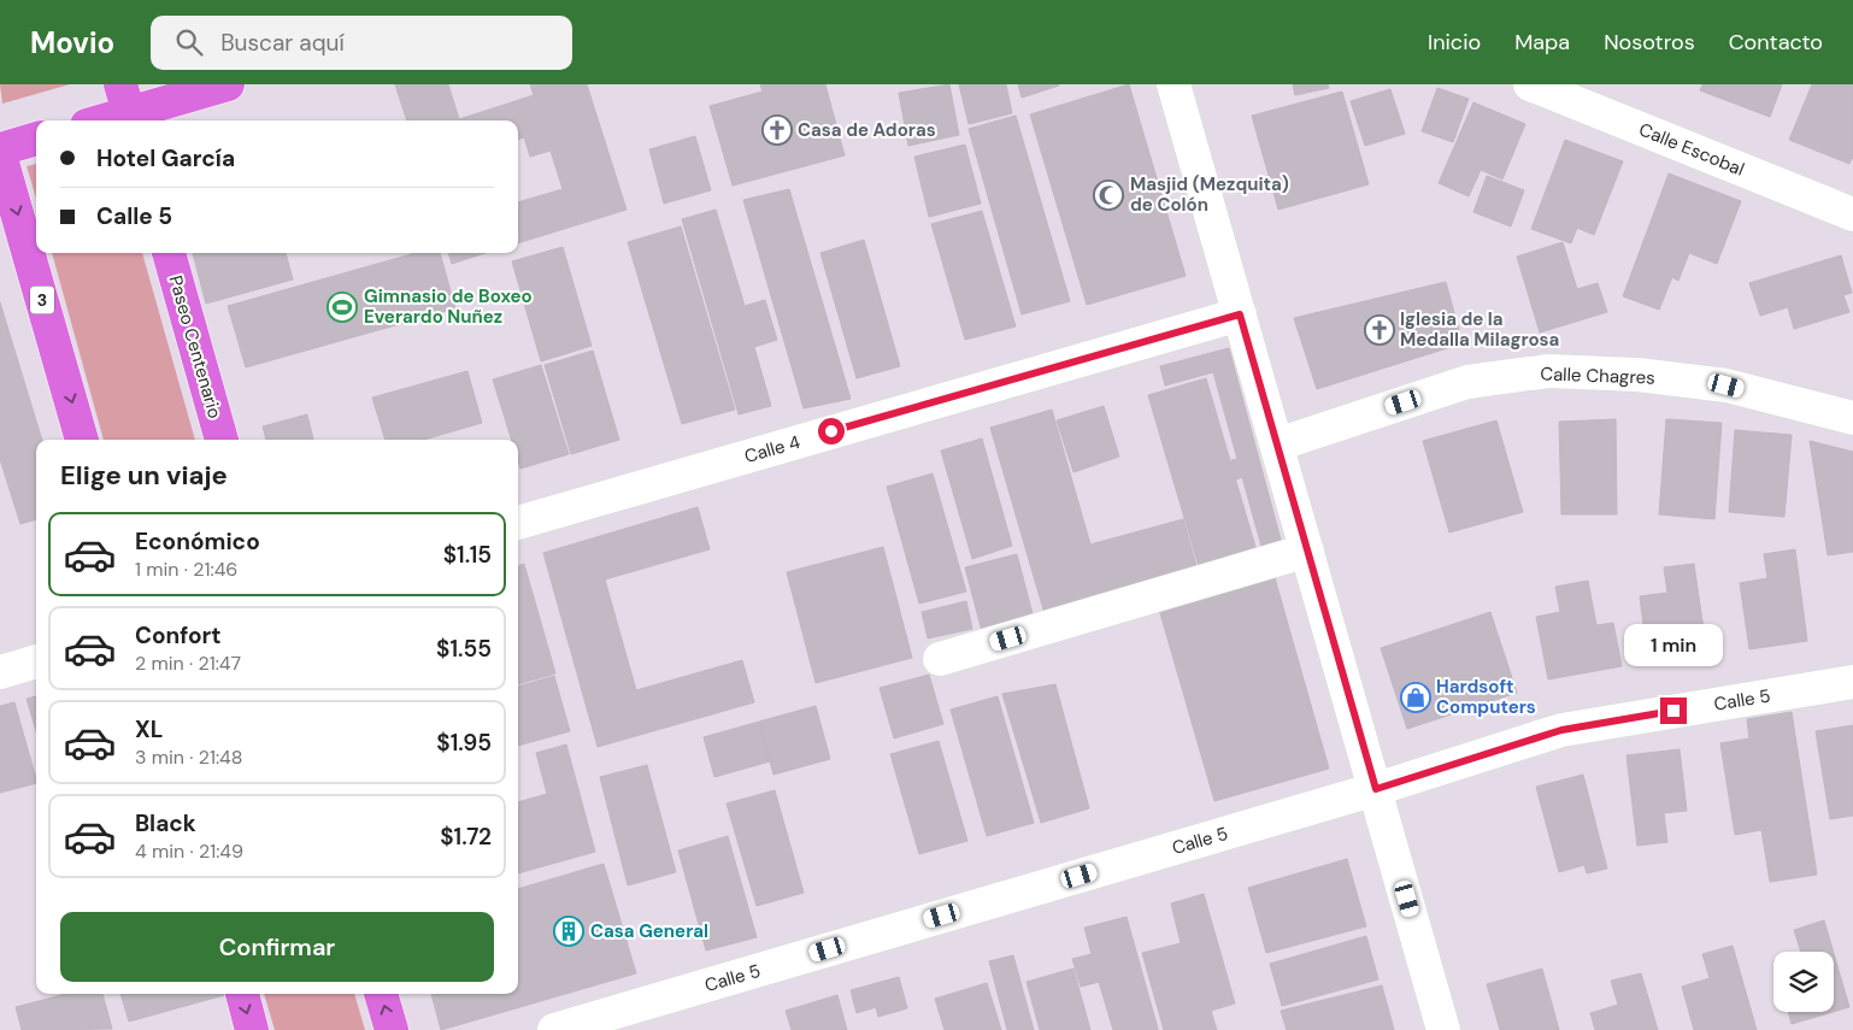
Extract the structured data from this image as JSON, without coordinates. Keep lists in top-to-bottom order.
{
  "streets": {
    "main road": ["3", "Paseo Centenario"],
    "street": [
      "Calle Escobal",
      "Calle Chagres",
      "Calle 4",
      "Calle 5"
    ]
  },
  "places": {
    "church": ["Casa de Adoras", "Iglesia de la Medalla Milagrosa"],
    "mosque": ["Masjid (Mezquita) de Colón"],
    "sports": ["Gimnasio de Boxeo Everardo Nuñez"],
    "shop": ["Hardsoft Computers"],
    "building": ["Casa General"]
  },
  "page": {
    "header": "Movio",
    "search": "Buscar aquí",
    "nav": [
      "Inicio",
      "Mapa",
      "Nosotros",
      "Contacto"
    ],
    "banner": ["Hotel García", "Calle 5"],
    "heading": "Elige un viaje",
    "list": [
      {
        "name": "Económico",
        "note": "1 min · 21:46",
        "value": "$1.15"
      },
      {
        "name": "Confort",
        "note": "2 min · 21:47",
        "value": "$1.55"
      },
      {
        "name": "XL",
        "note": "3 min · 21:48",
        "value": "$1.95"
      },
      {
        "name": "Black",
        "note": "4 min · 21:49",
        "value": "$1.72"
      }
    ],
    "bubble": "1 min",
    "buttons": "Confirmar"
  }
}
